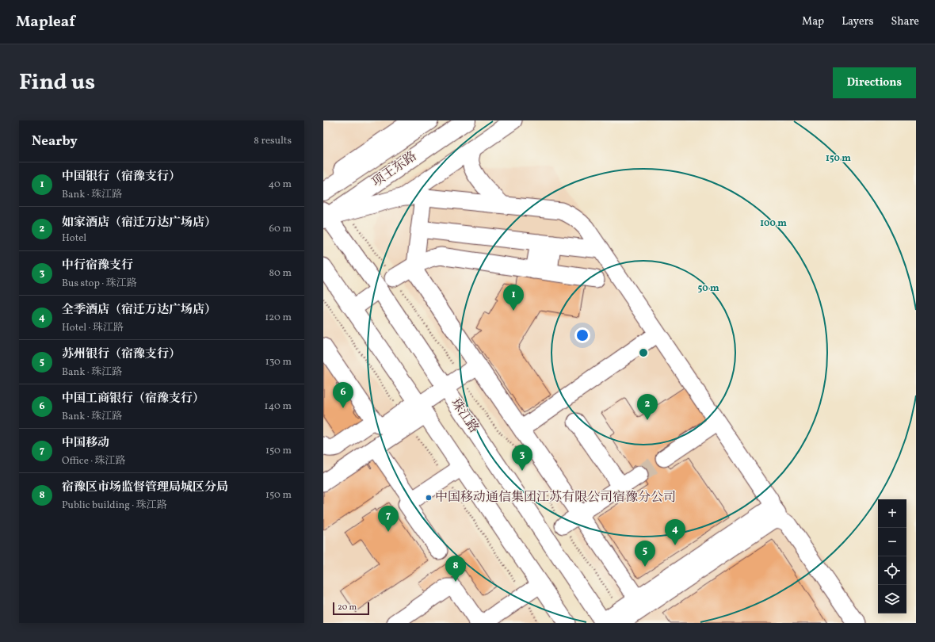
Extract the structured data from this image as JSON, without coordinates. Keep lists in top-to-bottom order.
{
  "streets": {
    "main road": ["项王东路"],
    "street": ["珠江路"]
  },
  "crossings": [
    ["项王东路", "珠江路"]
  ],
  "places": ["中国移动通信集团江苏有限公司宿豫分公司"],
  "scale_bar": "20 m",
  "page": {
    "header": "Mapleaf",
    "nav": ["Map", "Layers", "Share"],
    "title": "Find us",
    "buttons": "Directions",
    "heading": ["Nearby", "8 results"],
    "list": [
      {
        "mark": "1",
        "name": "中国银行（宿豫支行）",
        "note": "Bank · 珠江路",
        "value": "40 m"
      },
      {
        "mark": "2",
        "name": "如家酒店（宿迁万达广场店）",
        "note": "Hotel",
        "value": "60 m"
      },
      {
        "mark": "3",
        "name": "中行宿豫支行",
        "note": "Bus stop · 珠江路",
        "value": "80 m"
      },
      {
        "mark": "4",
        "name": "全季酒店（宿迁万达广场店）",
        "note": "Hotel · 珠江路",
        "value": "120 m"
      },
      {
        "mark": "5",
        "name": "苏州银行（宿豫支行）",
        "note": "Bank · 珠江路",
        "value": "130 m"
      },
      {
        "mark": "6",
        "name": "中国工商银行（宿豫支行）",
        "note": "Bank · 珠江路",
        "value": "140 m"
      },
      {
        "mark": "7",
        "name": "中国移动",
        "note": "Office · 珠江路",
        "value": "150 m"
      },
      {
        "mark": "8",
        "name": "宿豫区市场监督管理局城区分局",
        "note": "Public building · 珠江路",
        "value": "150 m"
      }
    ],
    "pins": [
      "1",
      "6",
      "2",
      "3",
      "7",
      "4",
      "5",
      "8"
    ],
    "map_buttons": ["+", "−"],
    "scale": "20 m"
  },
  "rings": ["150 m", "100 m", "50 m"]
}
